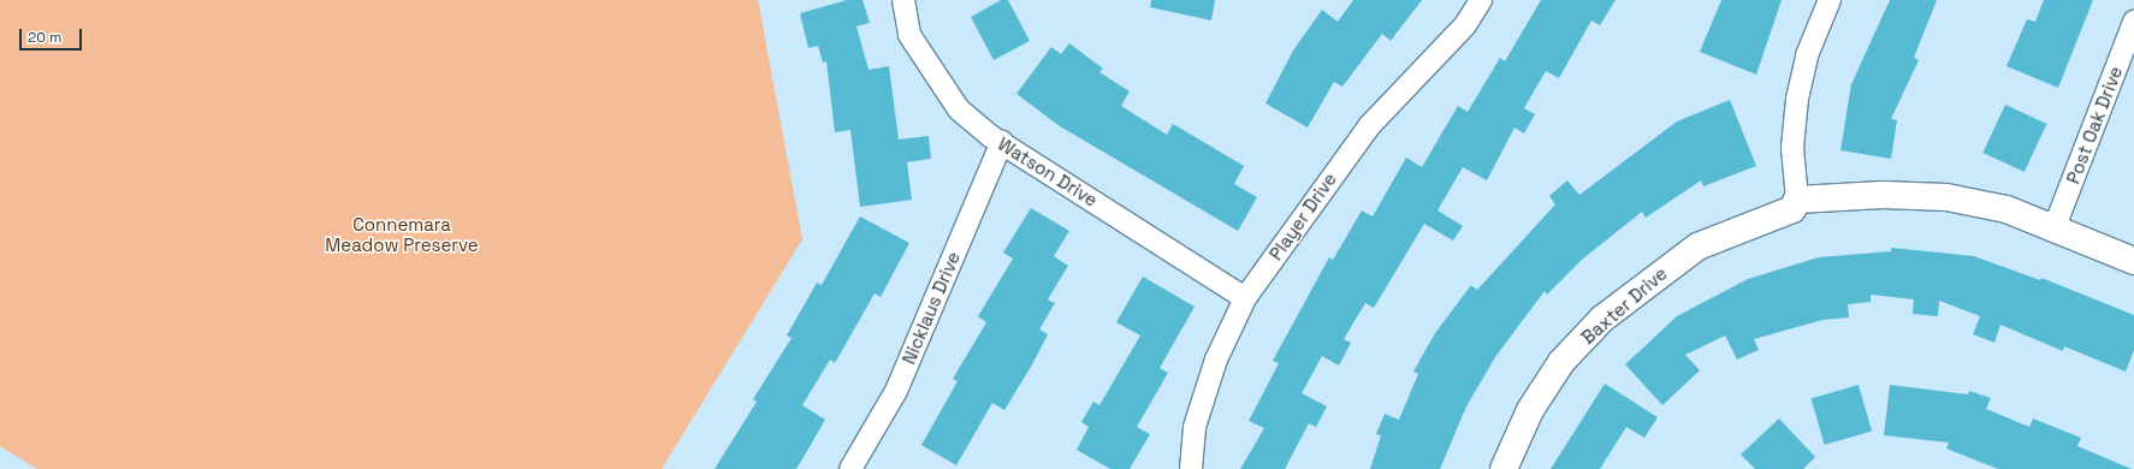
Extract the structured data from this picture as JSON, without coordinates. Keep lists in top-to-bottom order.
{
  "streets": {
    "street": [
      "Post Oak Drive",
      "Watson Drive",
      "Player Drive",
      "Baxter Drive",
      "Nicklaus Drive"
    ]
  },
  "crossings": [
    ["Watson Drive", "Player Drive"],
    ["Watson Drive", "Nicklaus Drive"]
  ],
  "parks": ["Connemara Meadow Preserve"],
  "scale_bar": "20 m"
}
